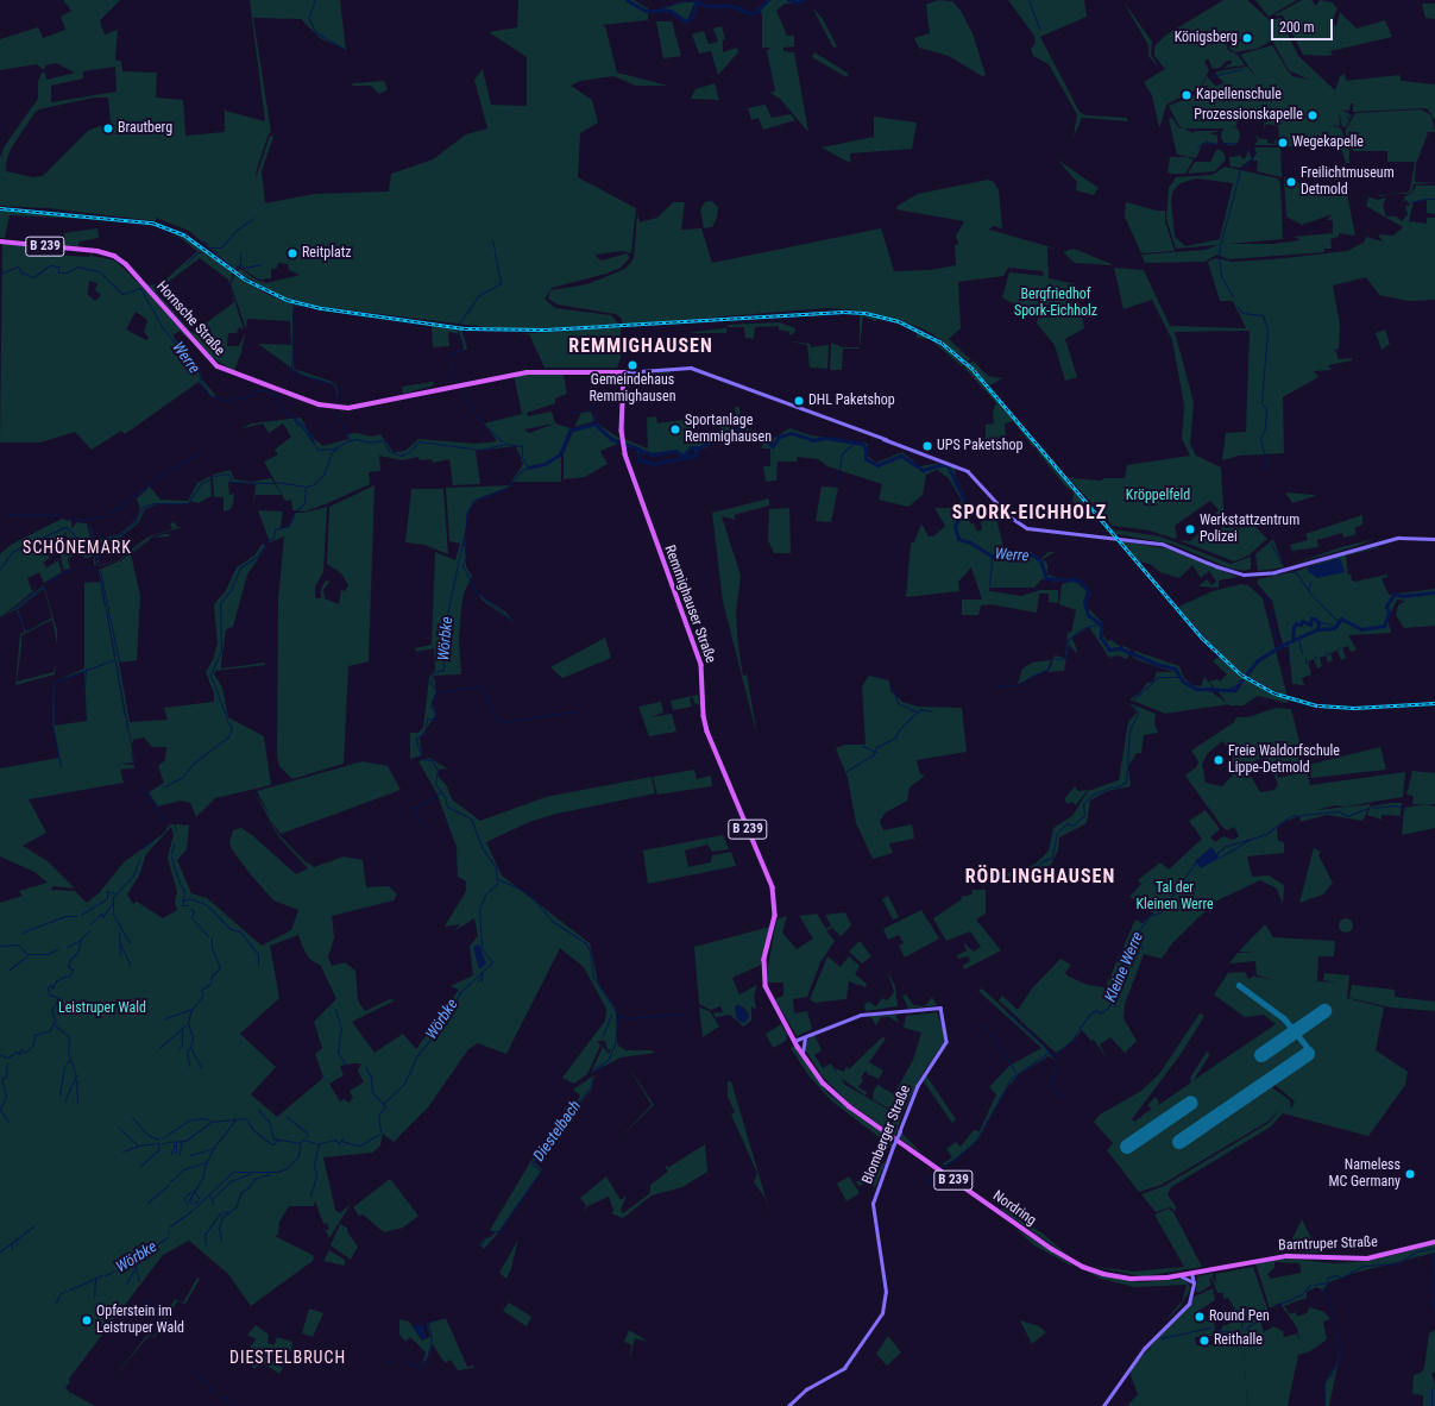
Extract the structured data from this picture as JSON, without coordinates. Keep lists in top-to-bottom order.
{
  "streets": {
    "main road": [
      "B 239",
      "Hornsche Straße",
      "Remmighauser Straße",
      "Blomberger Straße",
      "Nordring",
      "Barntruper Straße"
    ]
  },
  "crossings": [
    ["B 239", "Hornsche Straße"],
    ["B 239", "Remmighauser Straße"],
    ["B 239", "Nordring"],
    ["B 239", "Barntruper Straße"]
  ],
  "districts": [
    "REMMIGHAUSEN",
    "SPORK-EICHHOLZ",
    "SCHÖNEMARK",
    "RÖDLINGHAUSEN",
    "DIESTELBRUCH"
  ],
  "water": [
    "Werre",
    "Wörbke",
    "Kleine Werre",
    "Diestelbach"
  ],
  "parks": [
    "Bergfriedhof Spork-Eichholz",
    "Kröppelfeld",
    "Tal der Kleinen Werre",
    "Leistruper Wald"
  ],
  "places": [
    "Königsberg",
    "Kapellenschule",
    "Prozessionskapelle",
    "Brautberg",
    "Wegekapelle",
    "Freilichtmuseum Detmold",
    "Reitplatz",
    "Gemeindehaus Remmighausen",
    "DHL Paketshop",
    "Sportanlage Remmighausen",
    "UPS Paketshop",
    "Werkstattzentrum Polizei",
    "Freie Waldorfschule Lippe-Detmold",
    "Nameless MC Germany",
    "Round Pen",
    "Opferstein im Leistruper Wald",
    "Reithalle"
  ],
  "scale_bar": "200 m"
}
